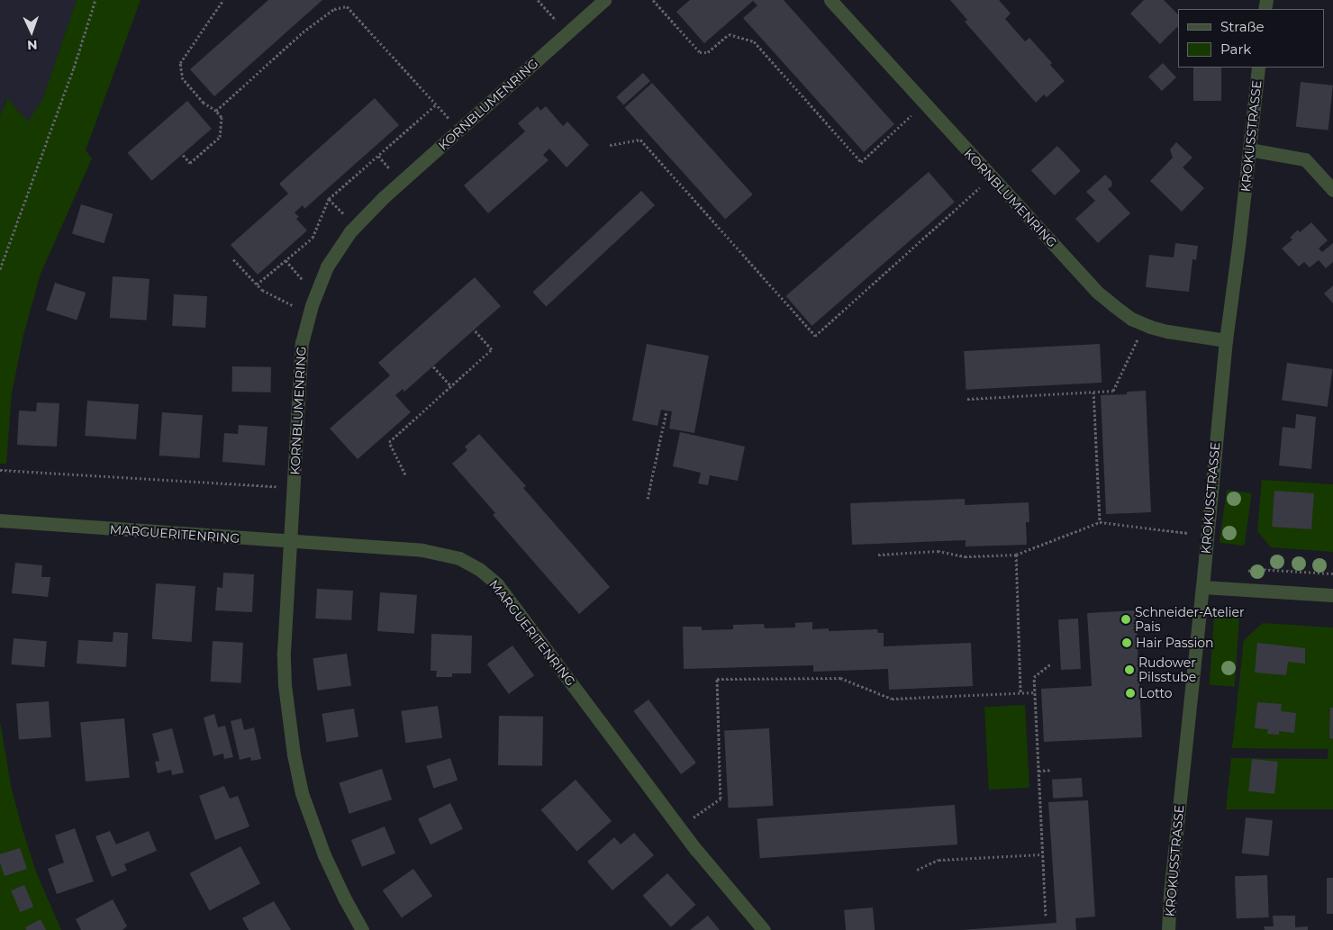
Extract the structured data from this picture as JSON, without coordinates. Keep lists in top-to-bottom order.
{
  "streets": {
    "street": ["KORNBLUMENRING", "KROKUSSTRASSE", "MARGUERITENRING"]
  },
  "crossings": [
    ["KORNBLUMENRING", "KROKUSSTRASSE"],
    ["KORNBLUMENRING", "MARGUERITENRING"]
  ],
  "places": [
    "Schneider-Atelier Pais",
    "Hair Passion",
    "Rudower Pilsstube",
    "Lotto"
  ],
  "legend": ["Straße", "Park"],
  "north": "bottom"
}
